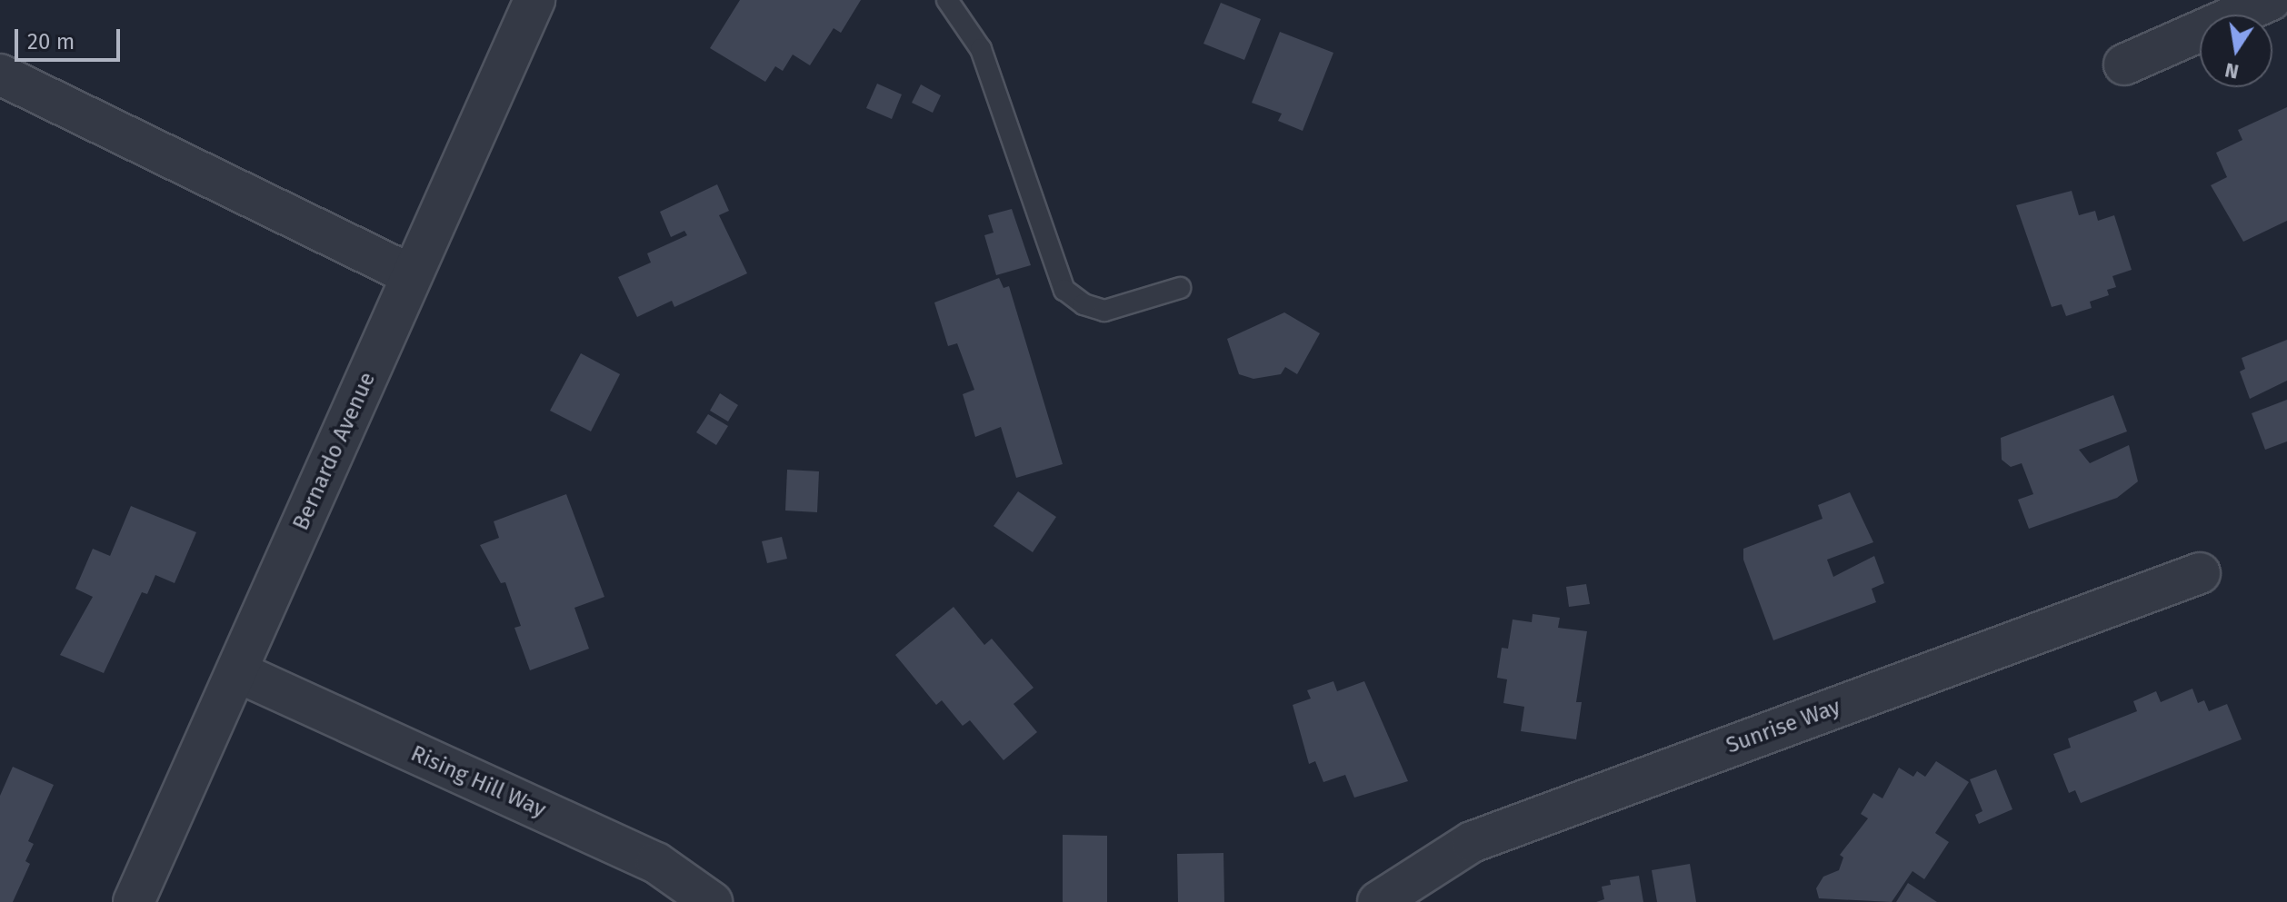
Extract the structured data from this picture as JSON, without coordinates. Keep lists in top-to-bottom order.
{
  "streets": {
    "street": ["Bernardo Avenue", "Sunrise Way", "Rising Hill Way"]
  },
  "crossings": [
    ["Bernardo Avenue", "Rising Hill Way"]
  ],
  "scale_bar": "20 m",
  "north": "bottom"
}
